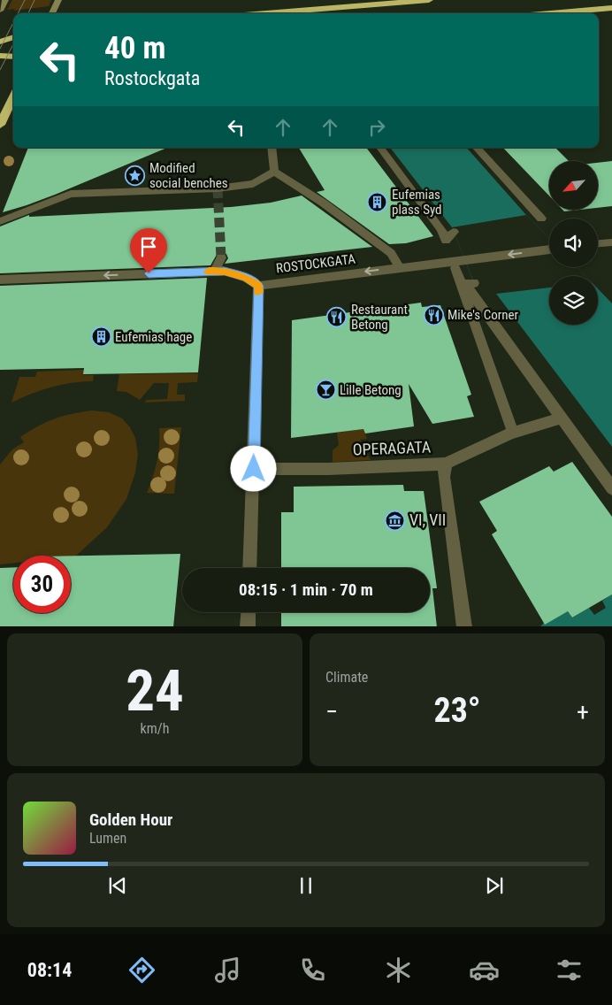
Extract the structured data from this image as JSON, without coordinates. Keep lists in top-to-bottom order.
{
  "streets": {
    "street": ["ROSTOCKGATA", "OPERAGATA"]
  },
  "one_way": ["ROSTOCKGATA"],
  "places": {
    "place": ["Modified social benches"],
    "building": ["Eufemias plass Syd", "Eufemias hage"],
    "restaurant": ["Mike's Corner", "Restaurant Betong"],
    "bar": ["Lille Betong"],
    "museum": ["VI, VII"]
  },
  "north": "bottom left",
  "page": {
    "turn": ["40 m", "Rostockgata"],
    "limit": "30",
    "trip": "08:15 · 1 min · 70 m",
    "tile": [
      ["24", "km/h"],
      "Climate"
    ],
    "heat": ["−", "23°", "+"],
    "song": ["Golden Hour", "Lumen"],
    "tabs": "08:14"
  }
}
